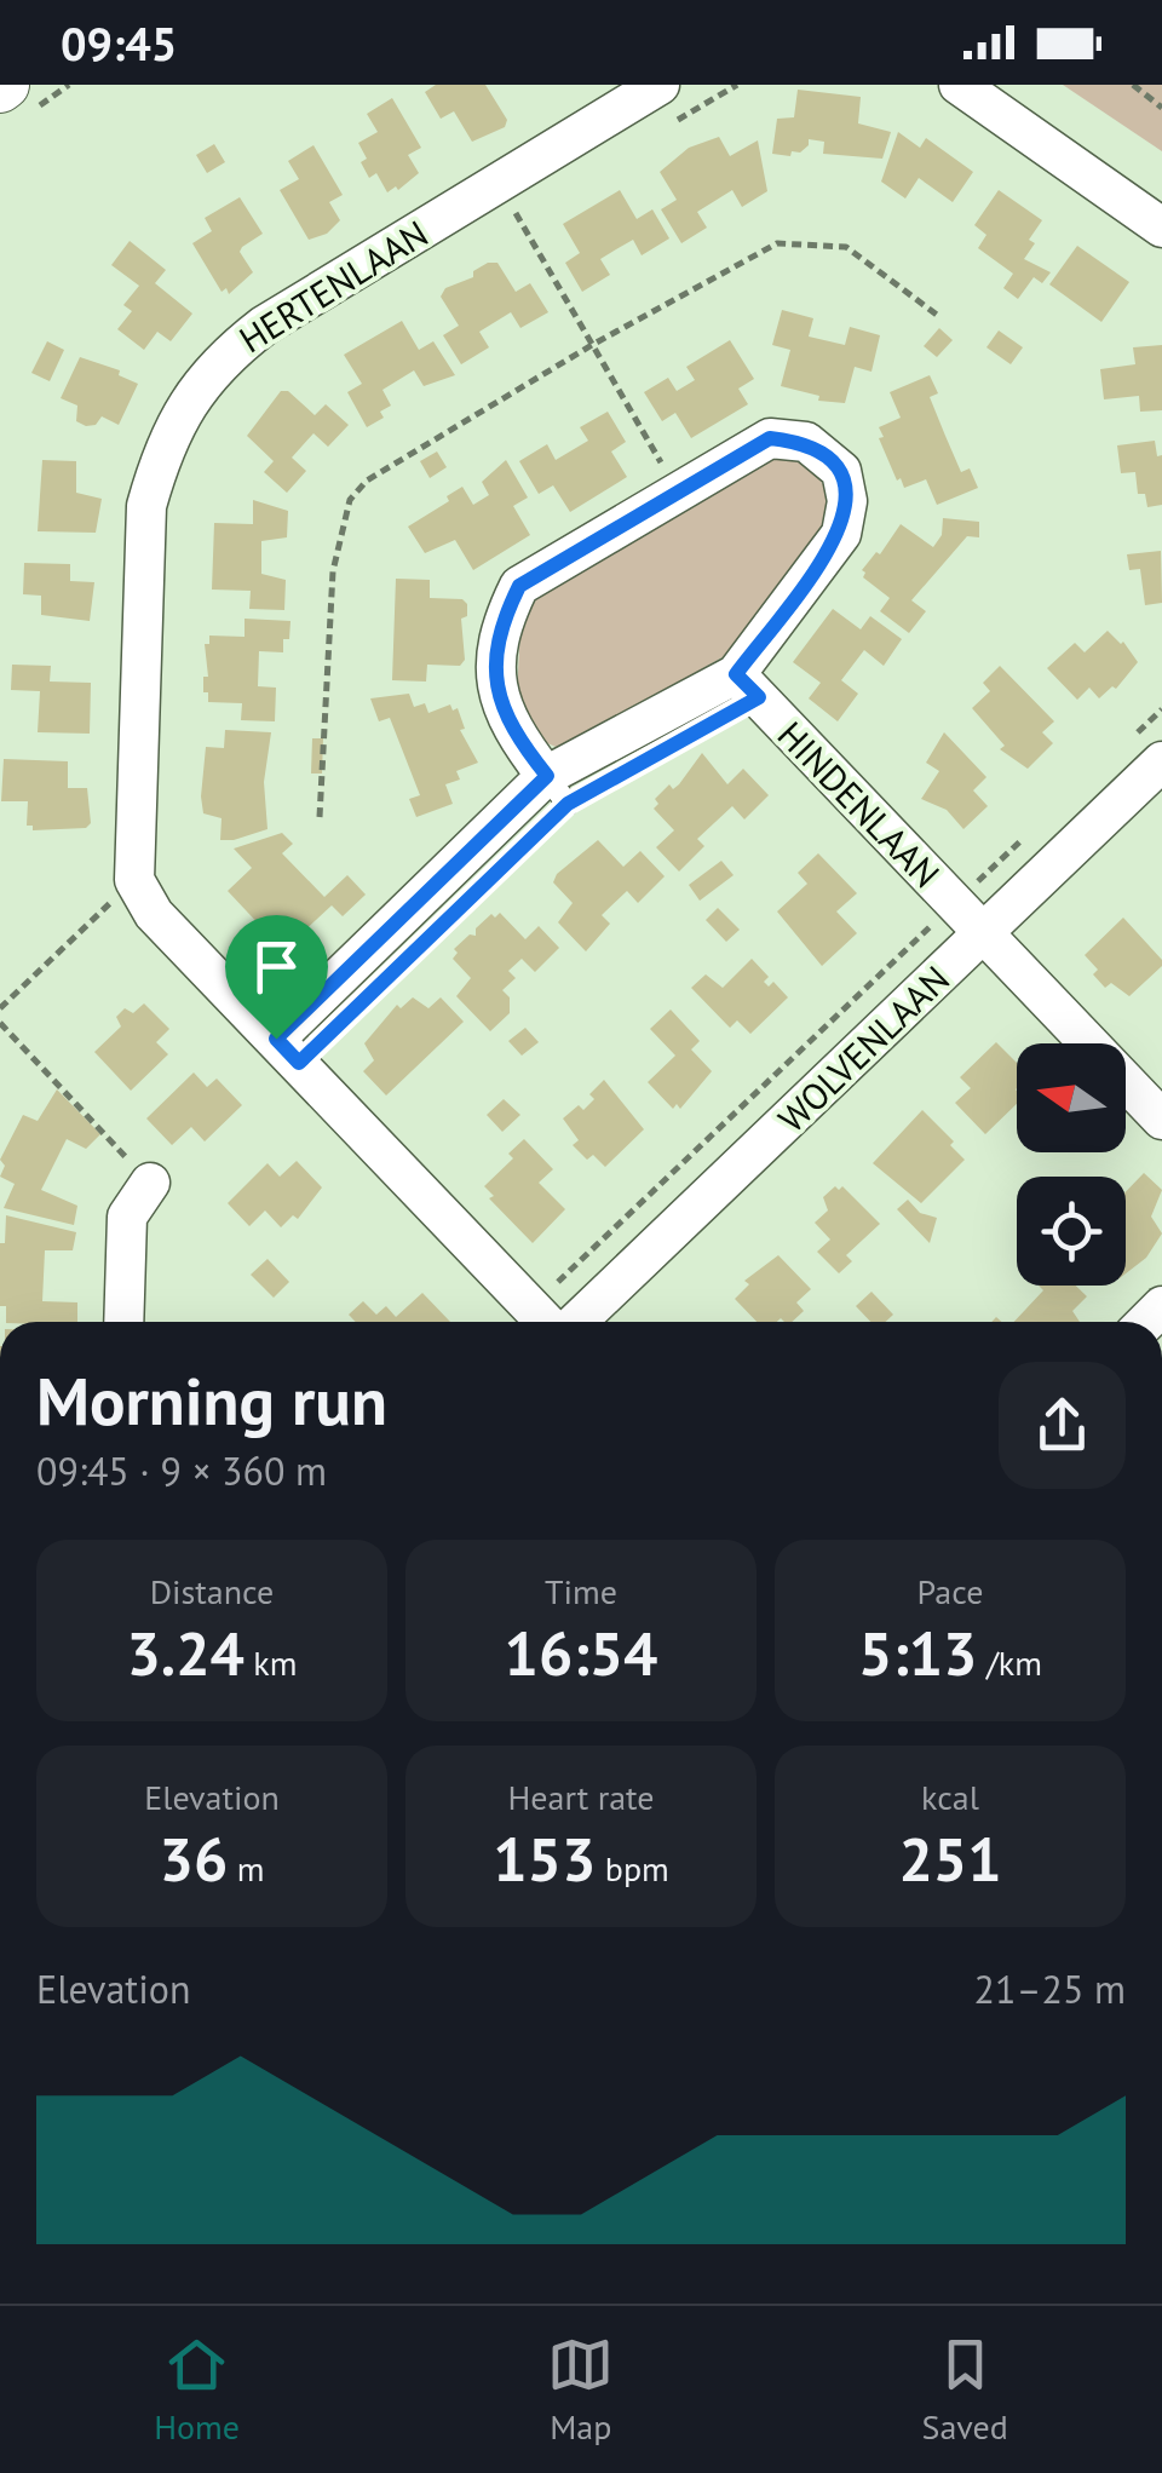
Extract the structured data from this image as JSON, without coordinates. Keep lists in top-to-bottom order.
{
  "streets": {
    "street": ["HERTENLAAN", "HINDENLAAN", "WOLVENLAAN"]
  },
  "crossings": [
    ["HINDENLAAN", "WOLVENLAAN"]
  ],
  "north": "left",
  "page": {
    "status": "09:45",
    "heading": ["Morning run", "09:45 · 9 × 360 m"],
    "stats": [
      ["Distance", "3.24 km"],
      ["Time", "16:54"],
      ["Pace", "5:13 /km"],
      ["Elevation", "36 m"],
      ["Heart rate", "153 bpm"],
      ["kcal", "251"]
    ],
    "chart": ["Elevation", "21–25 m"],
    "tabs": ["Home", "Map", "Saved"]
  }
}
